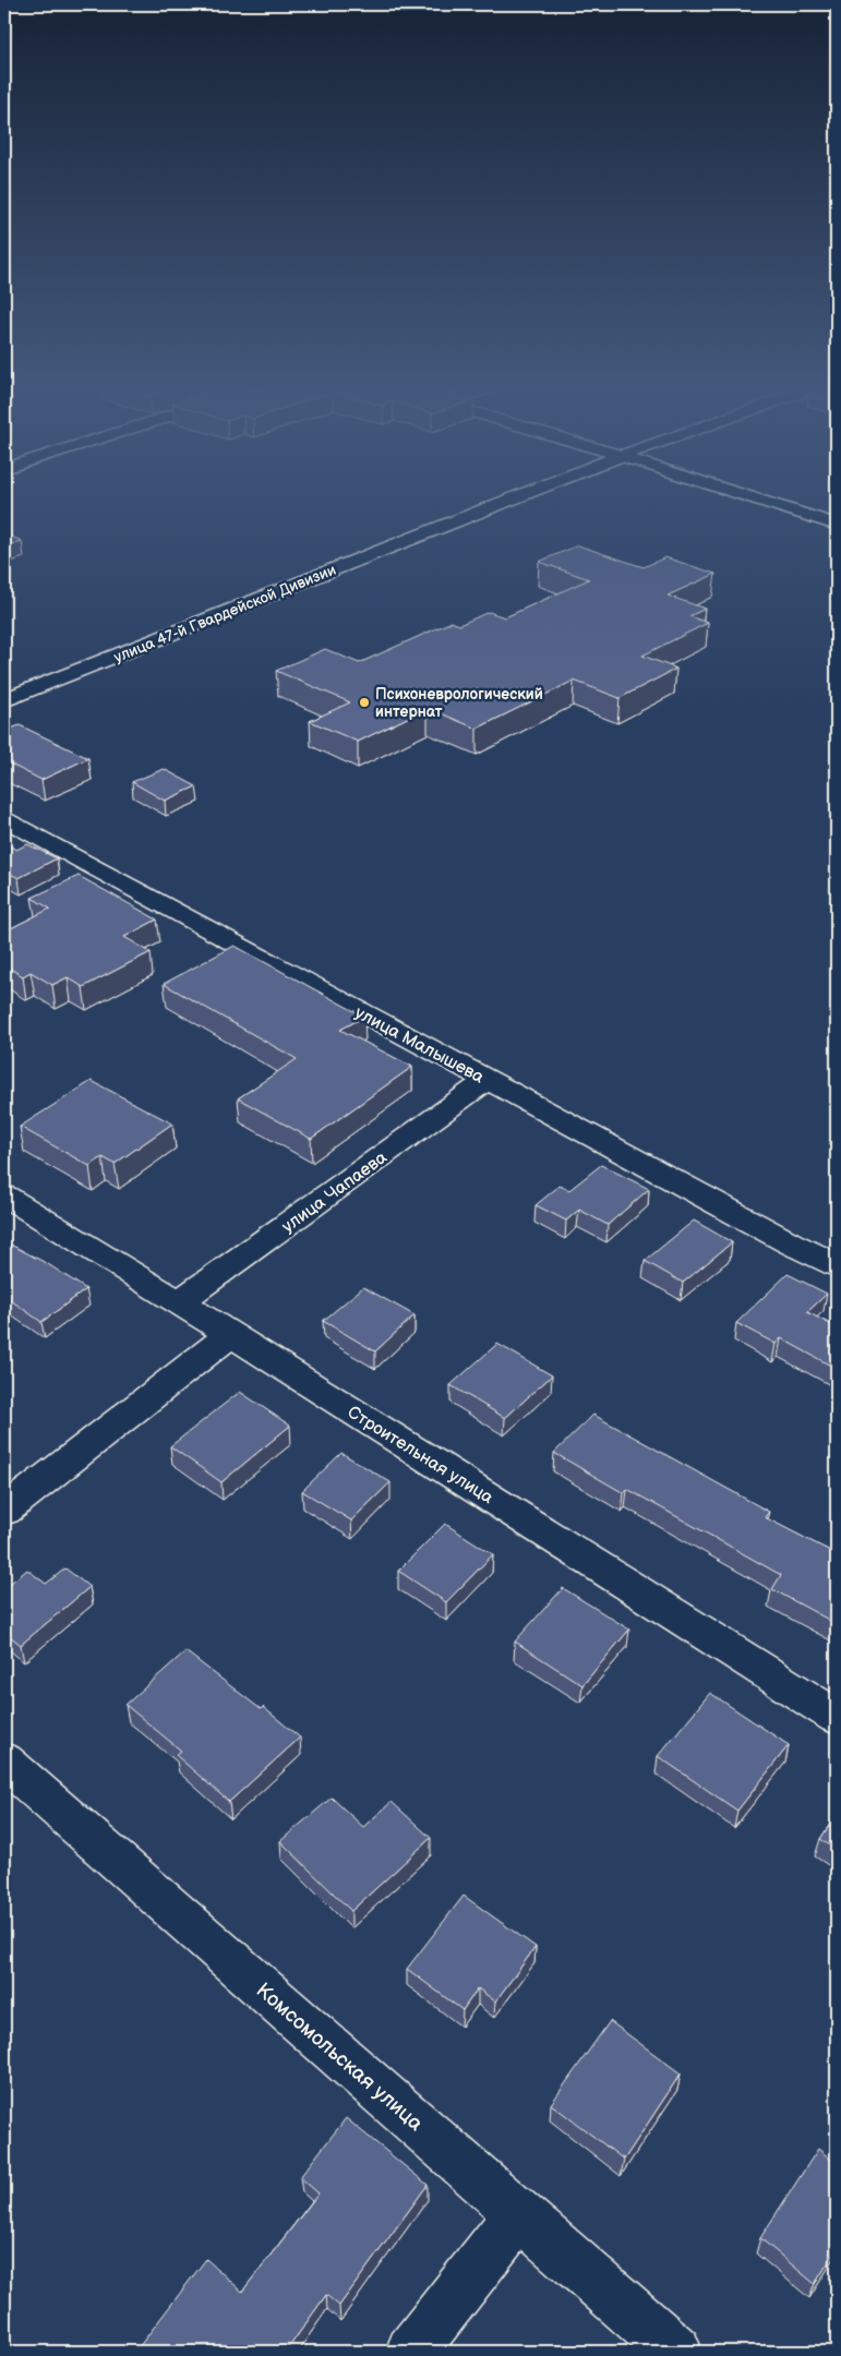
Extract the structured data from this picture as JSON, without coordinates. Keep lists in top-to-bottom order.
{
  "streets": {
    "street": [
      "улица 47-й Гвардейской Дивизии",
      "улица Малышева",
      "улица Чапаева",
      "Строительная улица",
      "Комсомольская улица"
    ]
  },
  "crossings": [
    ["улица Малышева", "улица Чапаева"],
    ["улица Чапаева", "Строительная улица"]
  ],
  "places": ["Психоневрологический интернат"]
}
